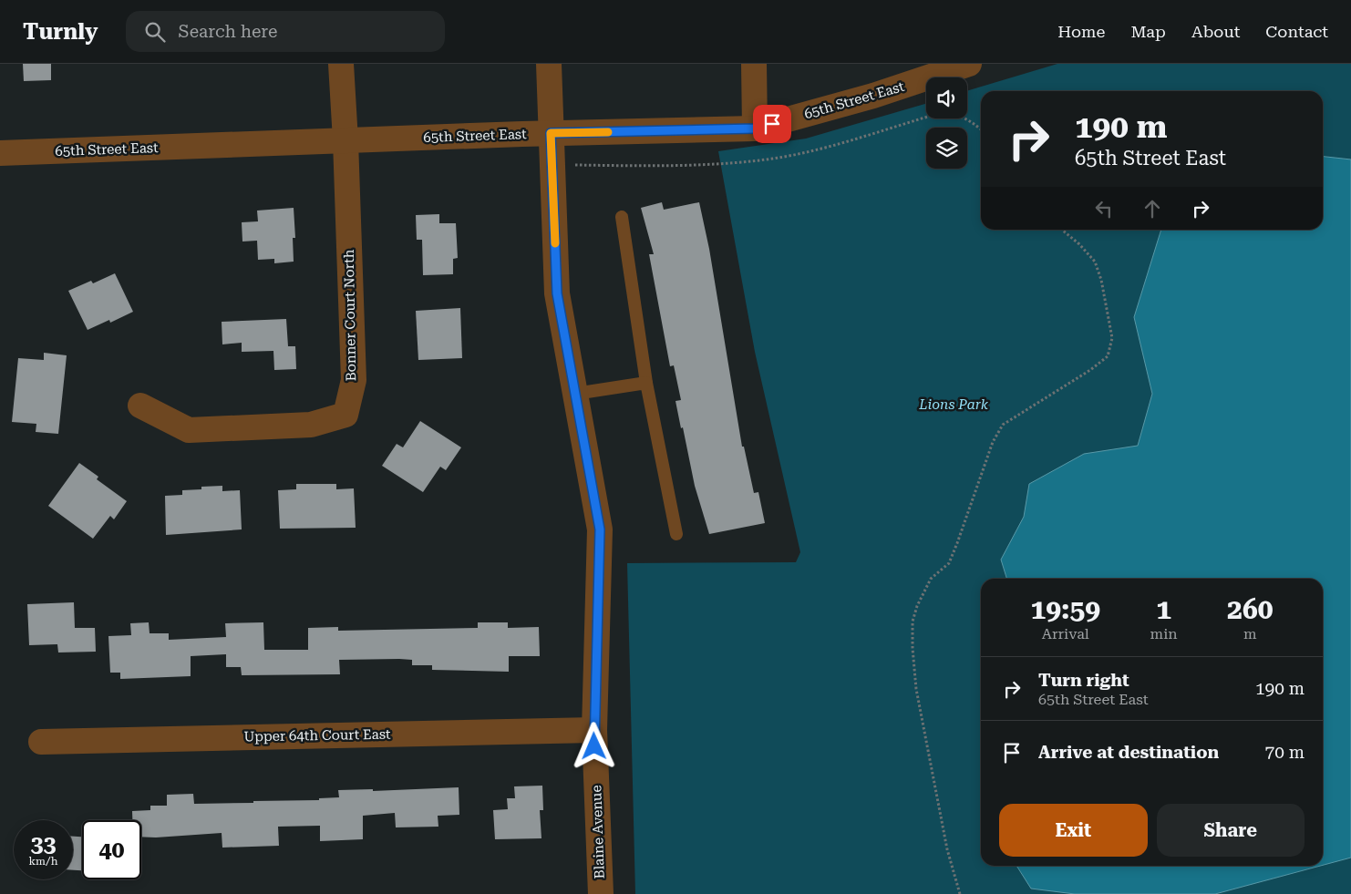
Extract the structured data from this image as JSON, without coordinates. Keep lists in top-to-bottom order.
{
  "streets": {
    "street": [
      "65th Street East",
      "Bonner Court North",
      "Upper 64th Court East",
      "Blaine Avenue"
    ]
  },
  "crossings": [
    ["65th Street East", "Bonner Court North"],
    ["65th Street East", "Blaine Avenue"],
    ["Upper 64th Court East", "Blaine Avenue"]
  ],
  "parks": ["Lions Park"],
  "page": {
    "header": "Turnly",
    "search": "Search here",
    "nav": [
      "Home",
      "Map",
      "About",
      "Contact"
    ],
    "turn": ["190 m", "65th Street East"],
    "eta": [
      "19:59",
      "Arrival",
      "1",
      "min",
      "260",
      "m"
    ],
    "list": [
      {
        "name": "Turn right",
        "note": "65th Street East",
        "value": "190 m"
      },
      {
        "name": "Arrive at destination",
        "value": "70 m"
      }
    ],
    "buttons": ["Exit", "Share"],
    "speed": "33 km/h",
    "limit": "40"
  }
}
